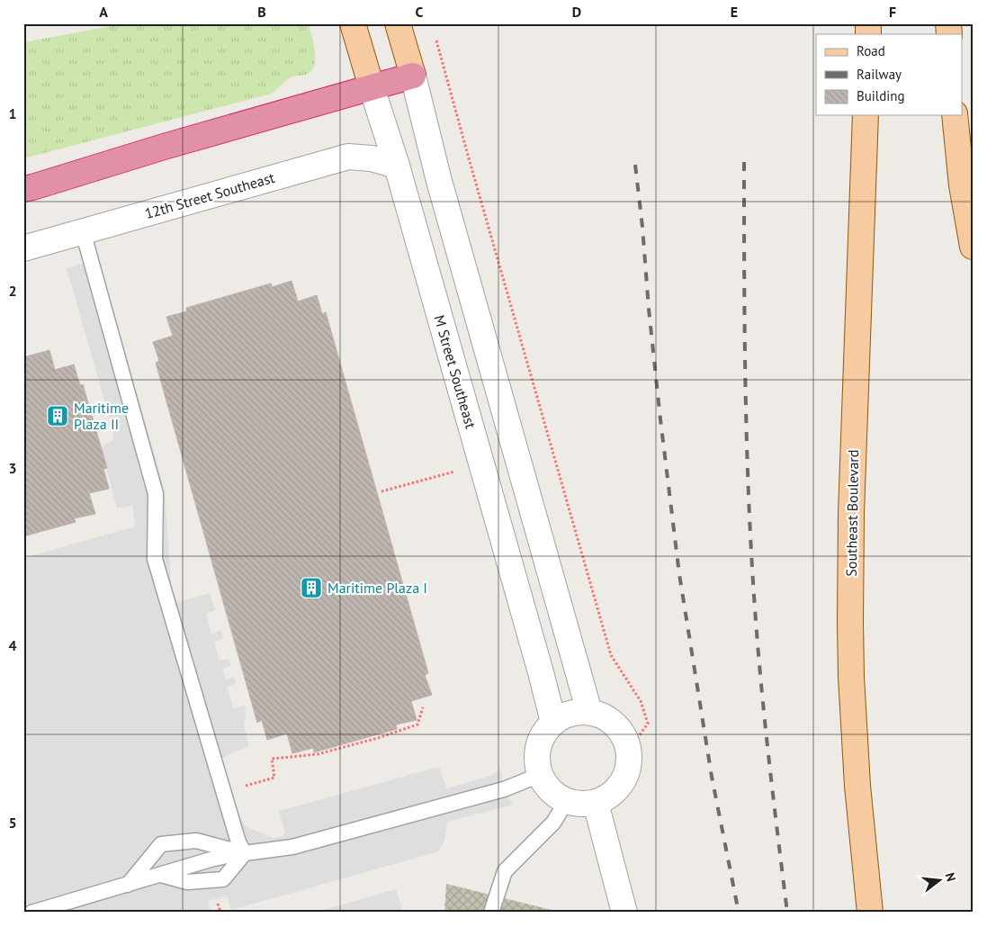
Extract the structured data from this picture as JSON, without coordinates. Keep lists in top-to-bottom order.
{
  "streets": {
    "main road": ["M Street Southeast", "Southeast Boulevard"],
    "street": ["12th Street Southeast"]
  },
  "crossings": [
    ["12th Street Southeast", "M Street Southeast"]
  ],
  "places": {
    "building": ["Maritime Plaza II", "Maritime Plaza I"]
  },
  "legend": ["Road", "Railway", "Building"],
  "north": "right",
  "grid": {
    "columns": [
      "A",
      "B",
      "C",
      "D",
      "E",
      "F"
    ],
    "rows": [
      "1",
      "2",
      "3",
      "4",
      "5"
    ]
  }
}
